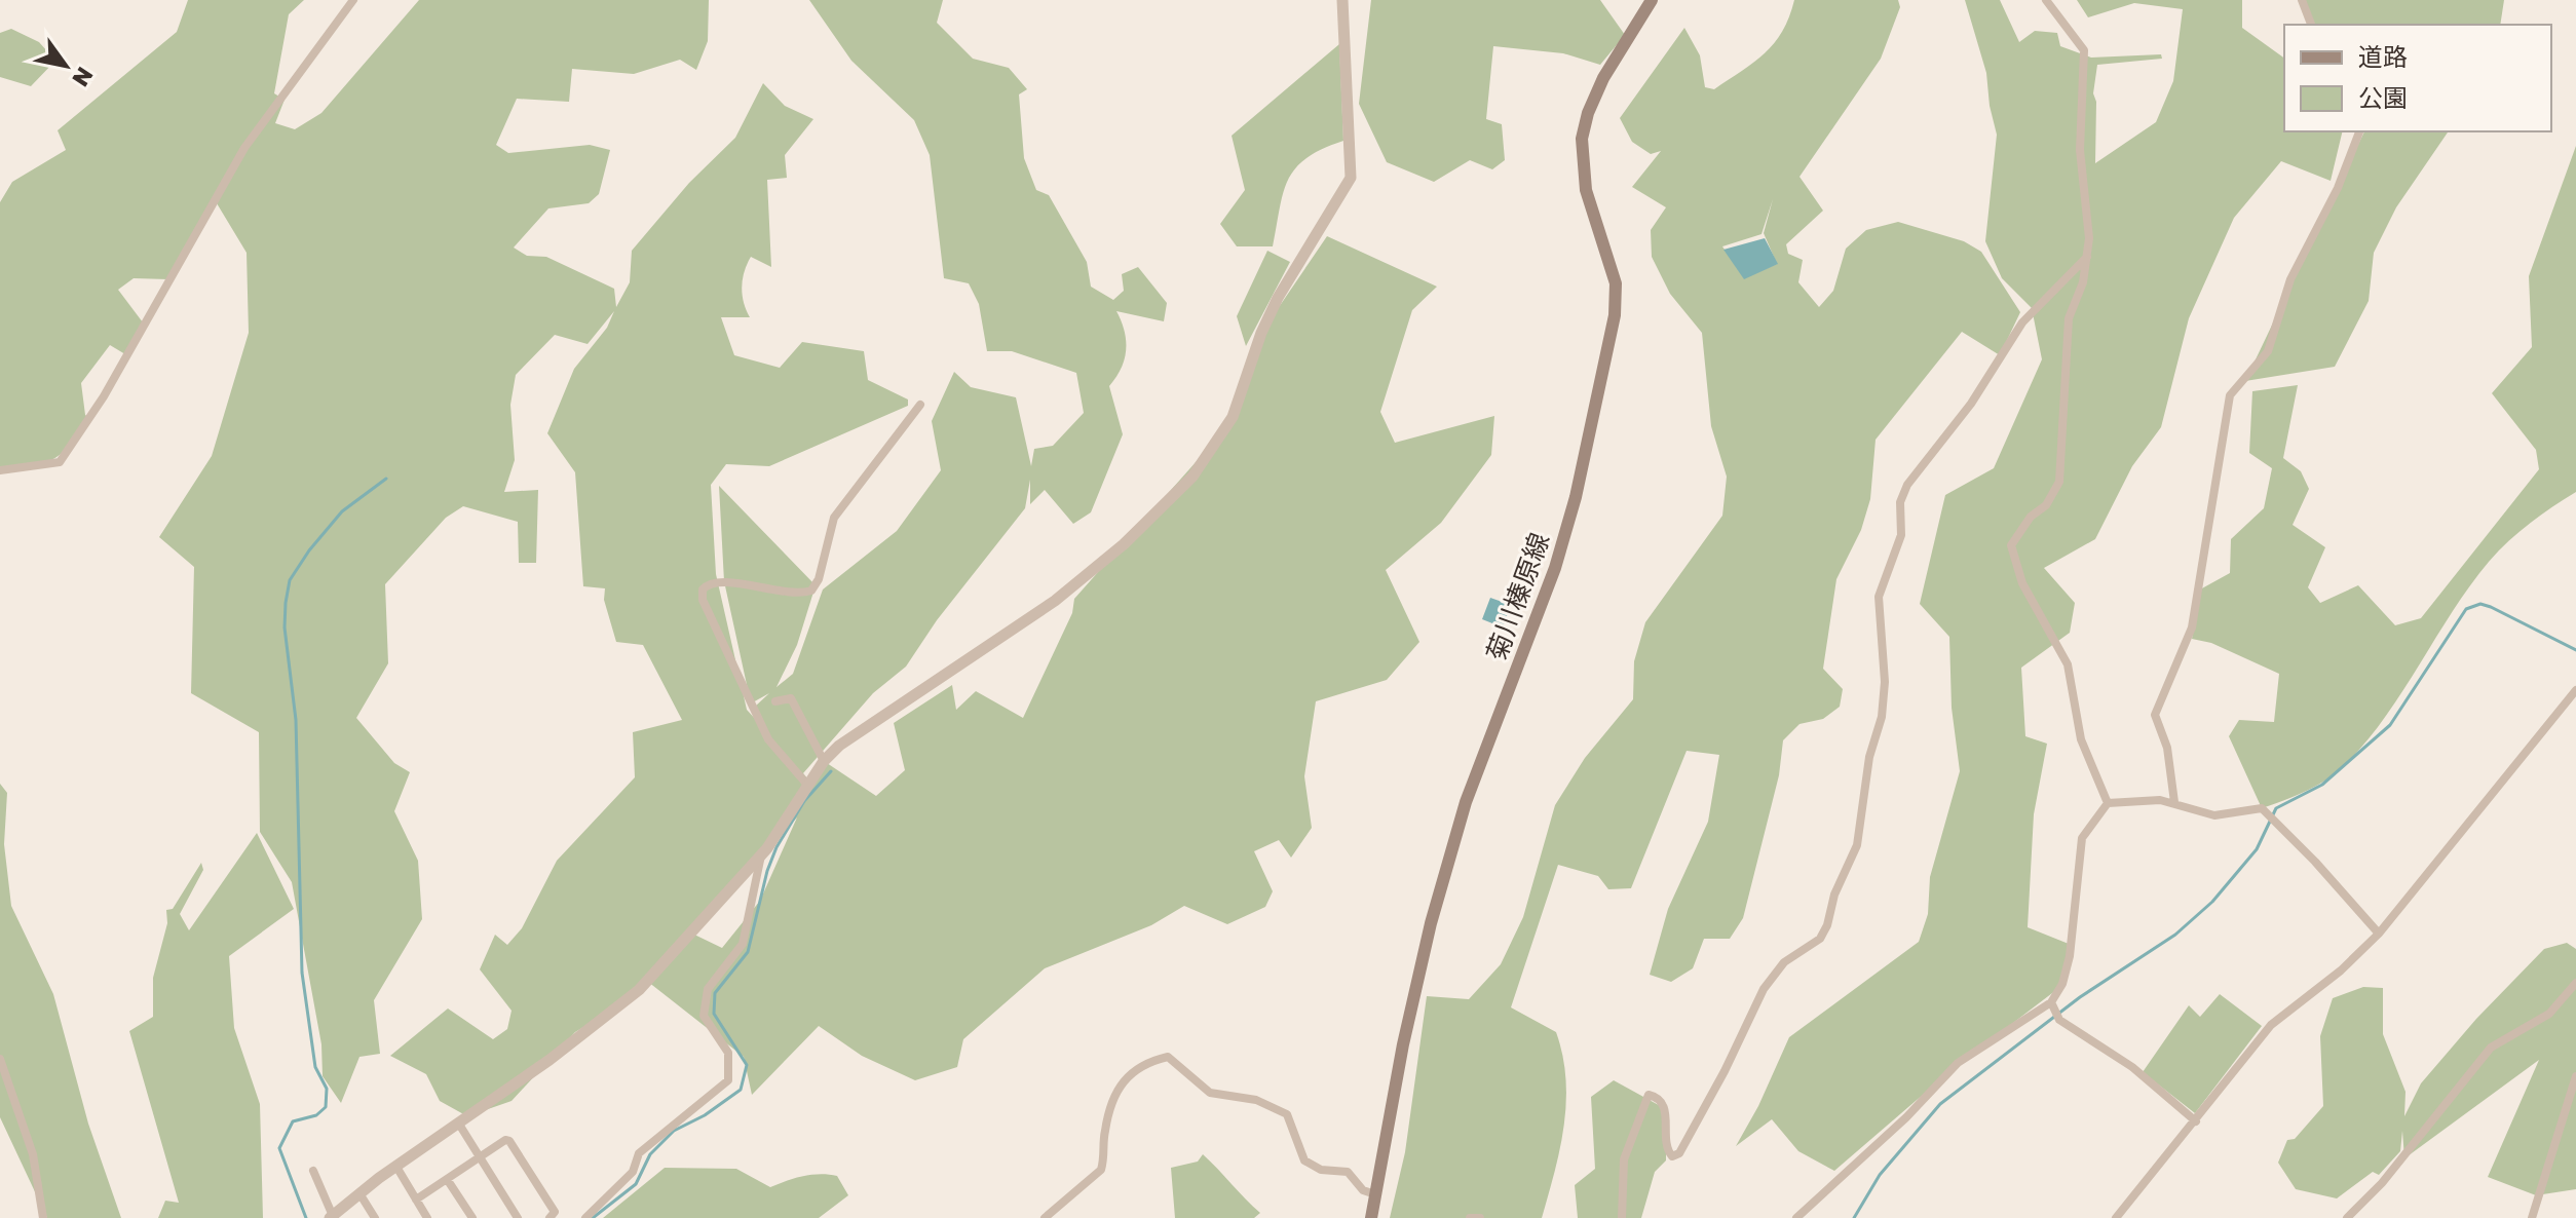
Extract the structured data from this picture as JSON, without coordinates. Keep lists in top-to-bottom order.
{
  "streets": {
    "main road": ["菊川榛原線"]
  },
  "legend": ["道路", "公園"],
  "north": "bottom right"
}
